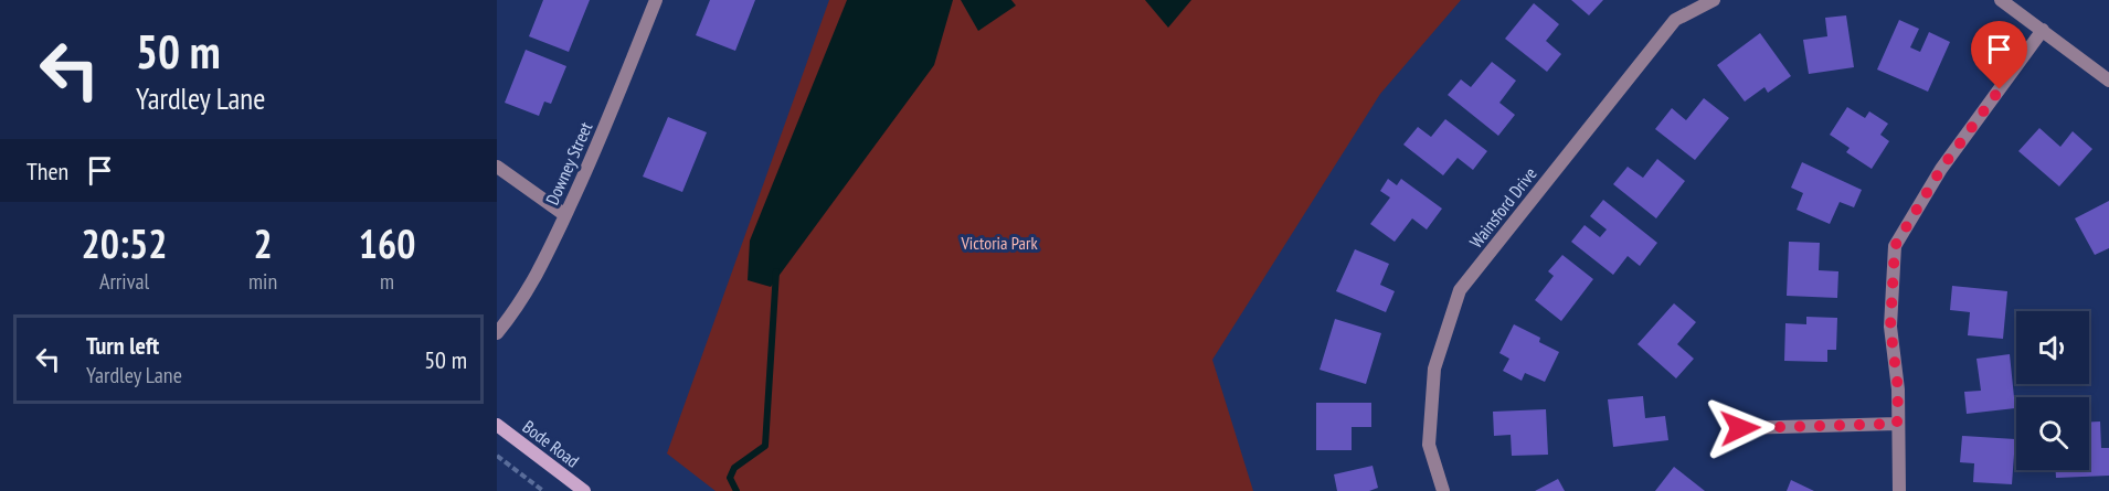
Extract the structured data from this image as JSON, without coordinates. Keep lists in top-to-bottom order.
{
  "streets": {
    "street": ["Downey Street", "Wainsford Drive", "Bode Road"]
  },
  "parks": ["Victoria Park"],
  "page": {
    "turn": ["50 m", "Yardley Lane"],
    "then": "Then",
    "eta": [
      "20:52",
      "Arrival",
      "2",
      "min",
      "160",
      "m"
    ],
    "list": [
      {
        "name": "Turn left",
        "note": "Yardley Lane",
        "value": "50 m"
      }
    ]
  }
}
